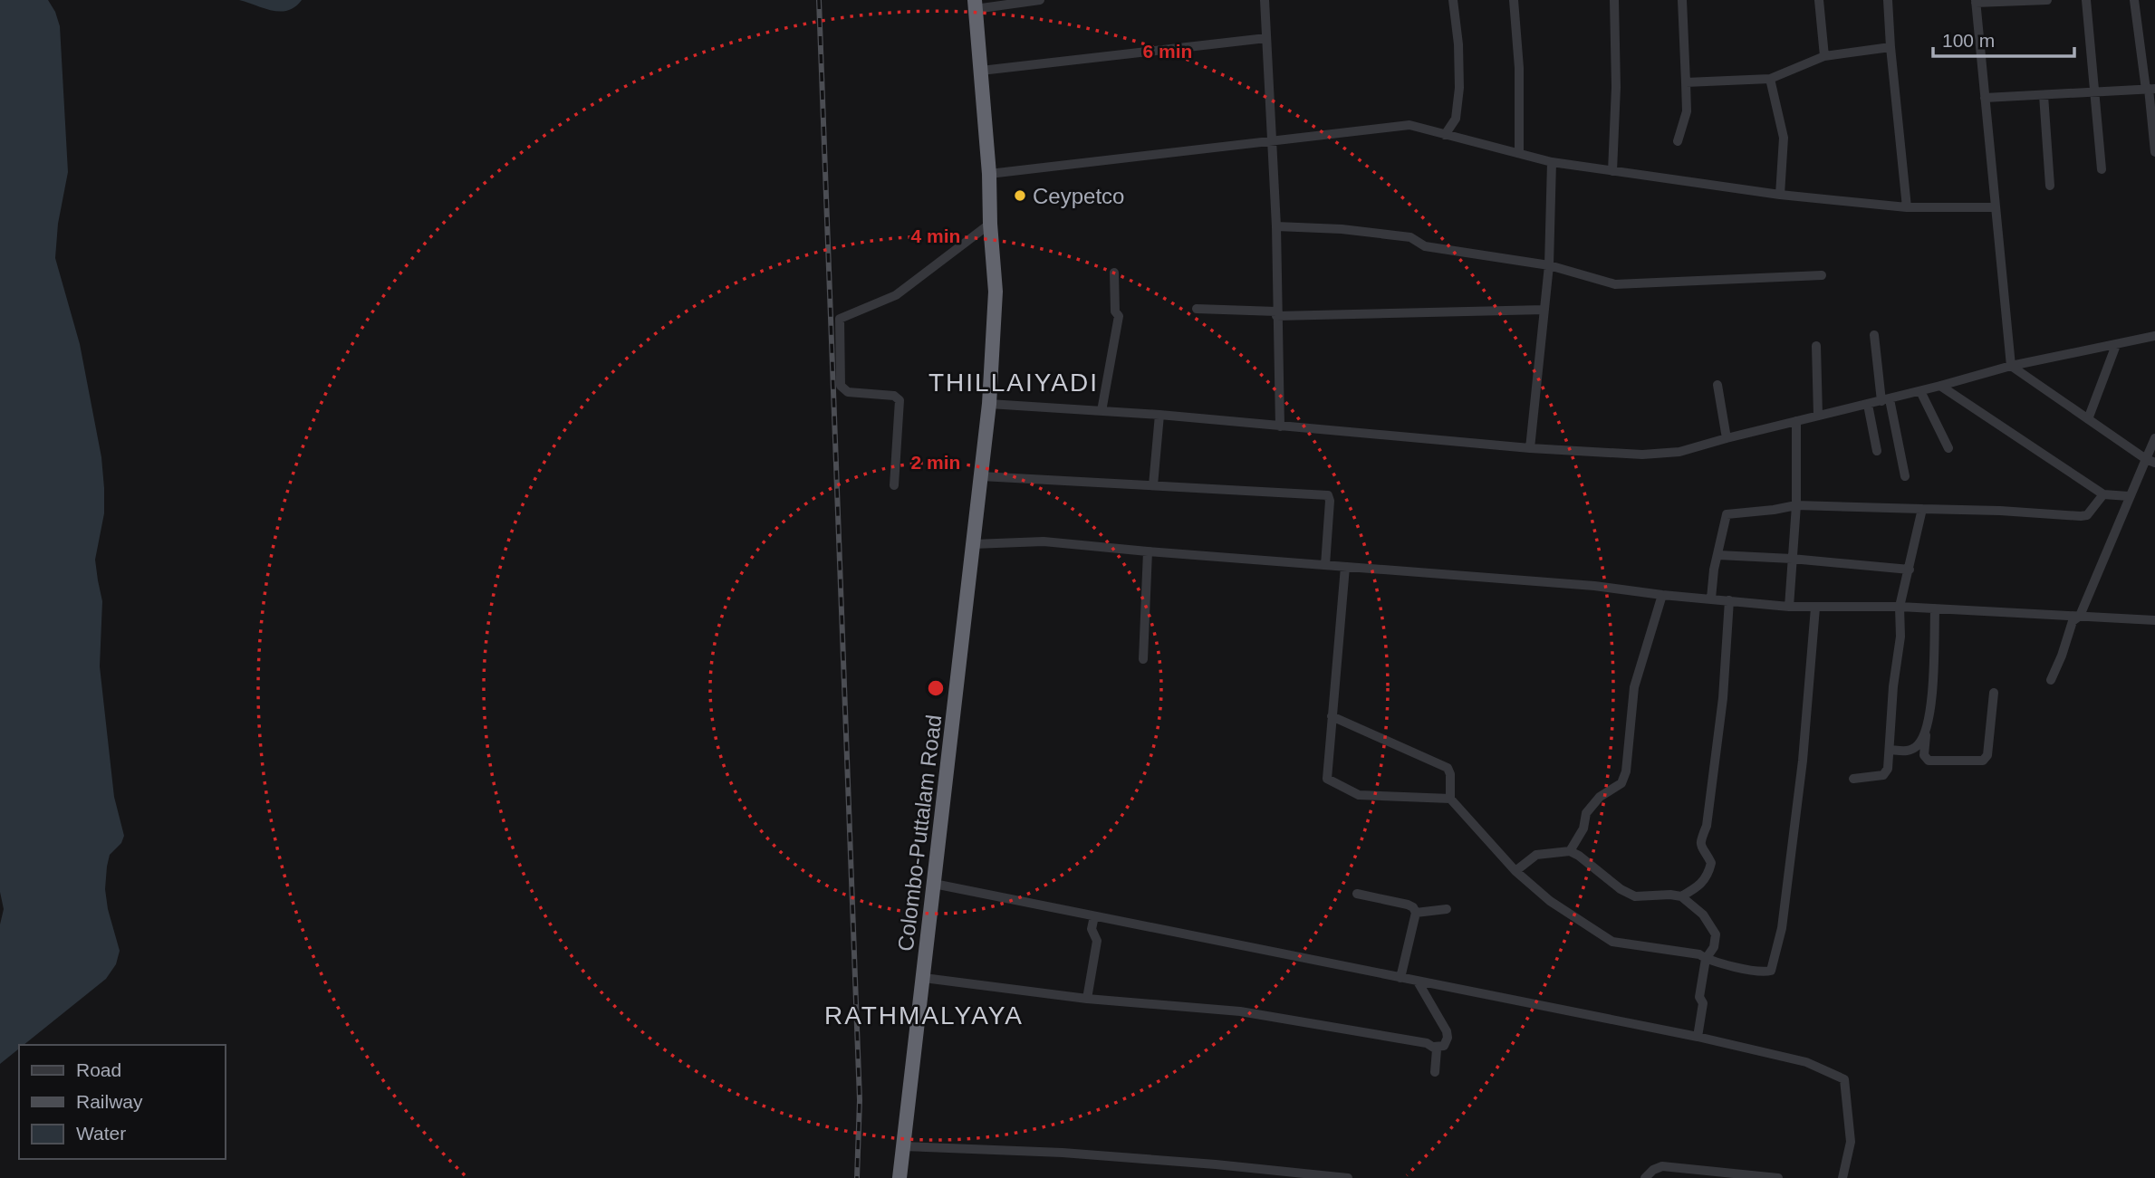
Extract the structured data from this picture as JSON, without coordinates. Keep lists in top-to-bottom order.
{
  "streets": {
    "highway": ["Colombo-Puttalam Road"]
  },
  "districts": ["THILLAIYADI", "RATHMALYAYA"],
  "places": ["Ceypetco"],
  "legend": ["Road", "Railway", "Water"],
  "scale_bar": "100 m",
  "rings": ["6 min", "4 min", "2 min"]
}
